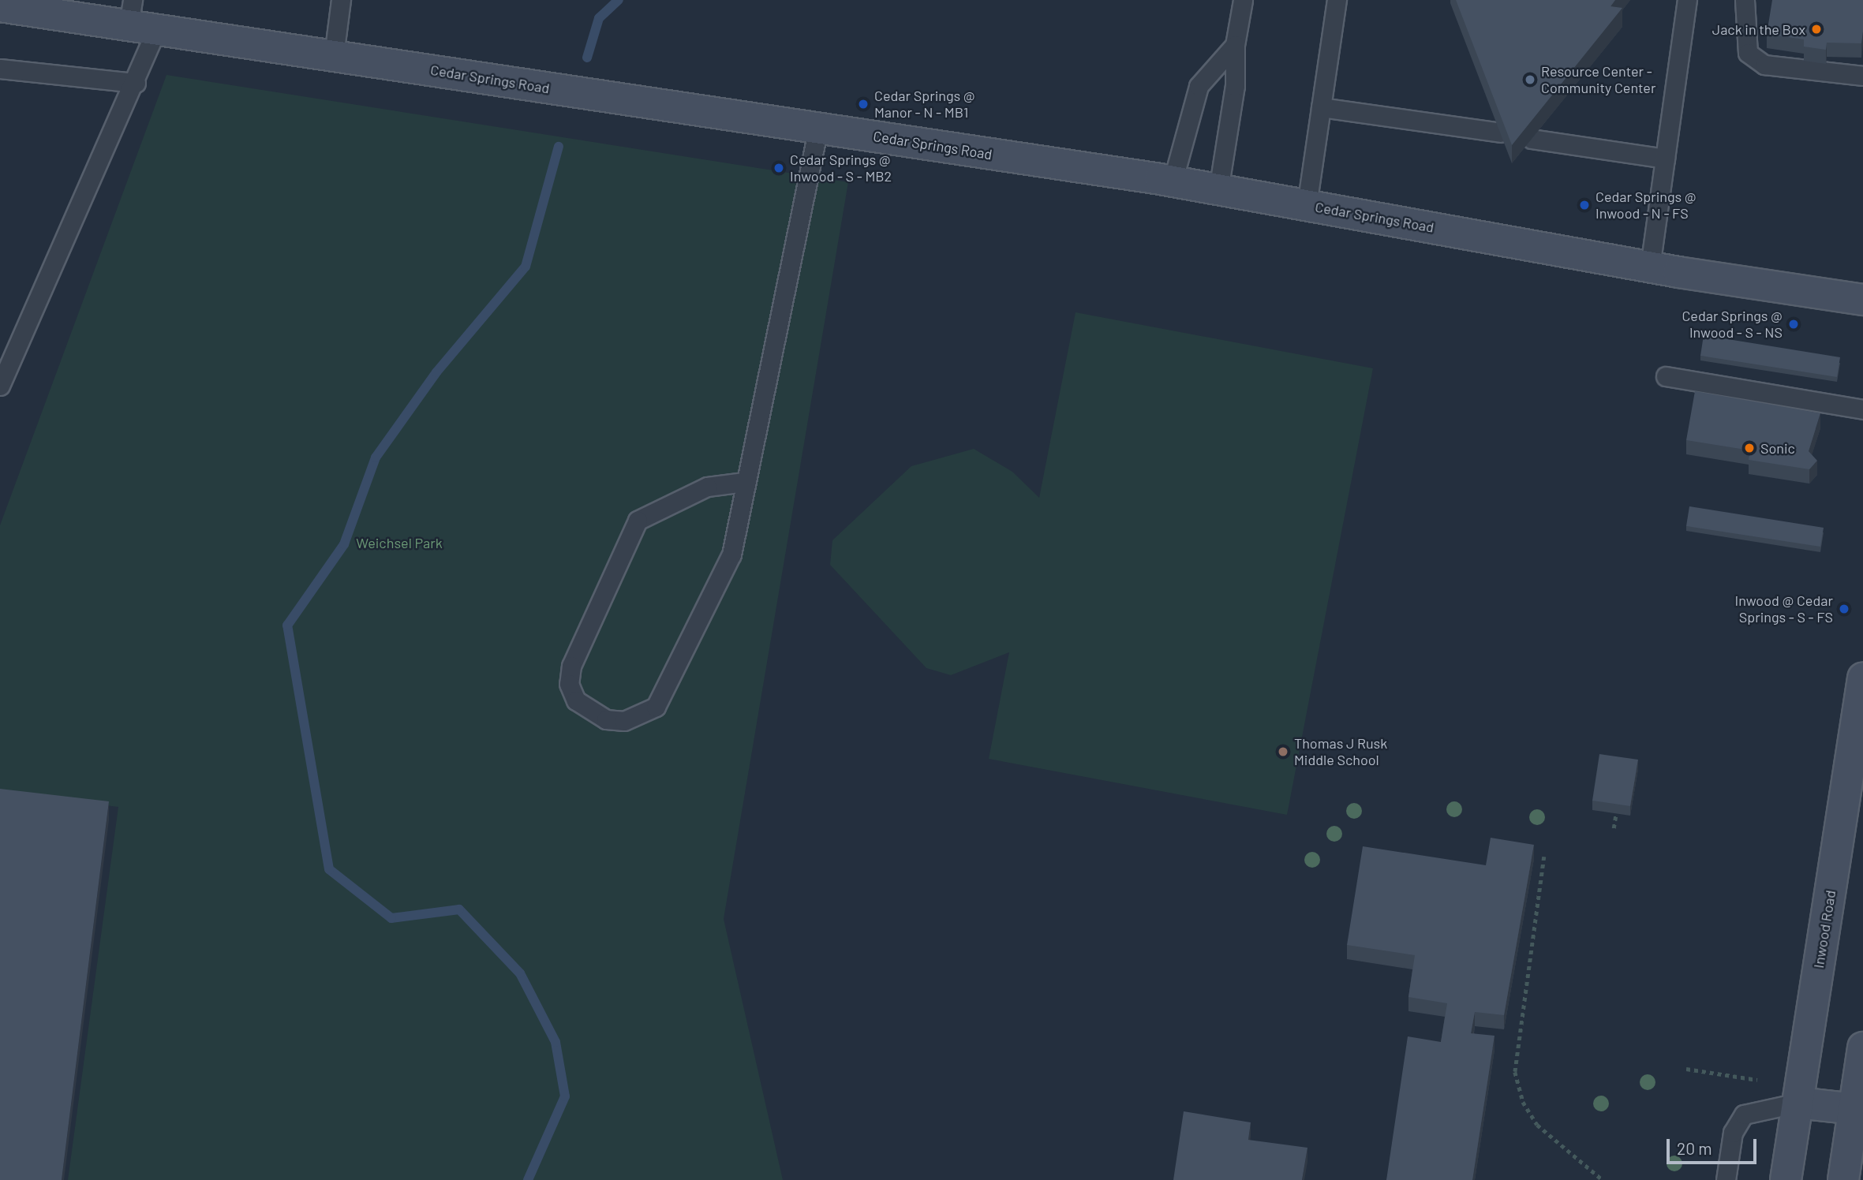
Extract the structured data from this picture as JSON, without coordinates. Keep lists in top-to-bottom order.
{
  "streets": {
    "main road": ["Cedar Springs Road", "Inwood Road"]
  },
  "parks": ["Weichsel Park"],
  "places": [
    "Jack in the Box",
    "Resource Center - Community Center",
    "Cedar Springs @ Manor - N - MB1",
    "Cedar Springs @ Inwood - S - MB2",
    "Cedar Springs @ Inwood - N - FS",
    "Cedar Springs @ Inwood - S - NS",
    "Sonic",
    "Inwood @ Cedar Springs - S - FS",
    "Thomas J Rusk Middle School"
  ],
  "scale_bar": "20 m"
}
